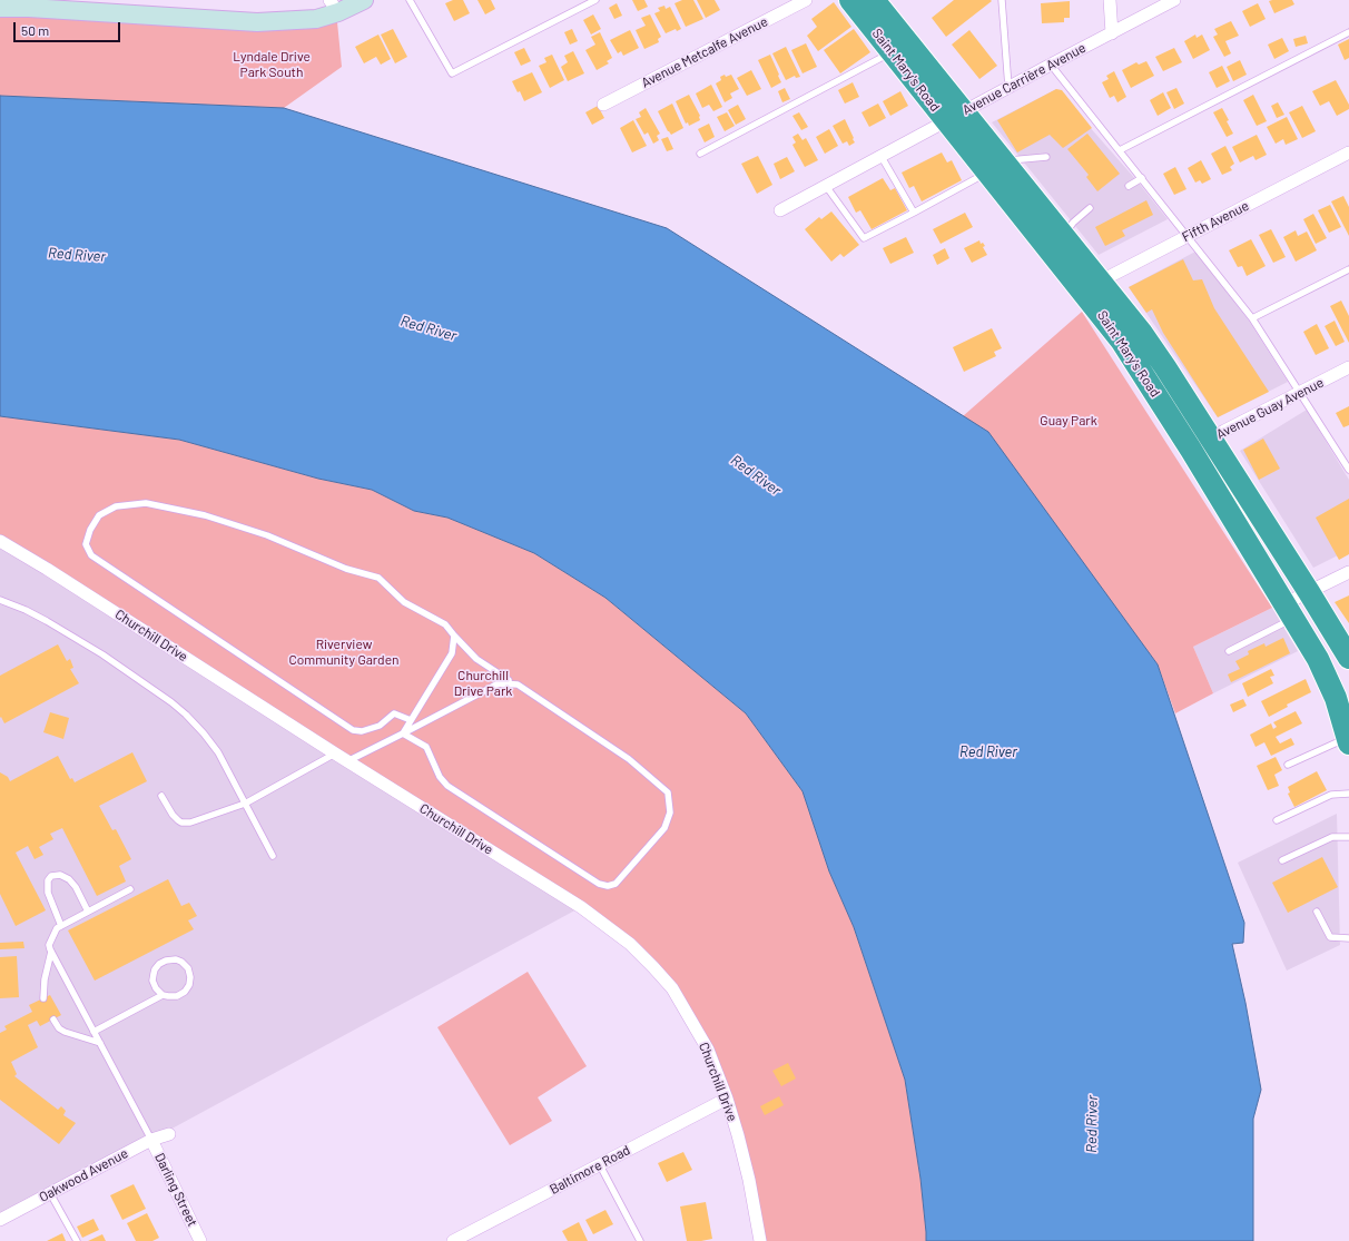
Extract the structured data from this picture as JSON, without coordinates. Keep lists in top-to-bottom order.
{
  "streets": {
    "highway": ["Saint Mary's Road"],
    "street": [
      "Avenue Metcalfe Avenue",
      "Avenue Carrière Avenue",
      "Fifth Avenue",
      "Avenue Guay Avenue",
      "Churchill Drive",
      "Baltimore Road",
      "Oakwood Avenue",
      "Darling Street"
    ]
  },
  "crossings": [
    ["Saint Mary's Road", "Avenue Carrière Avenue"],
    ["Saint Mary's Road", "Fifth Avenue"],
    ["Saint Mary's Road", "Avenue Guay Avenue"],
    ["Churchill Drive", "Baltimore Road"],
    ["Oakwood Avenue", "Darling Street"]
  ],
  "water": ["Red River"],
  "parks": [
    "Lyndale Drive Park South",
    "Guay Park",
    "Riverview Community Garden",
    "Churchill Drive Park"
  ],
  "scale_bar": "50 m"
}
